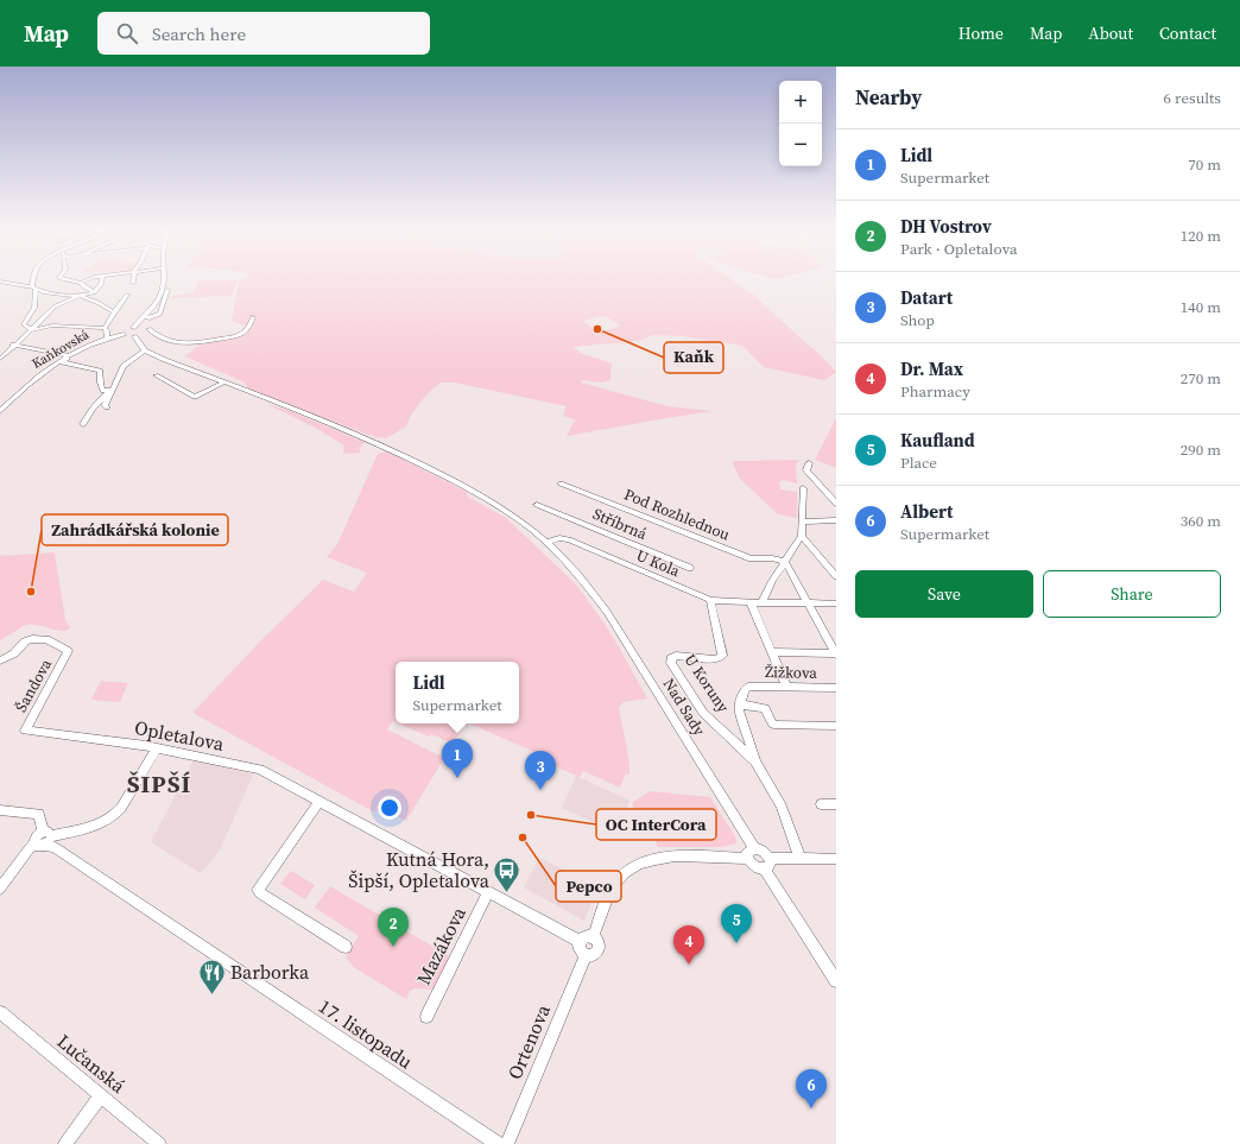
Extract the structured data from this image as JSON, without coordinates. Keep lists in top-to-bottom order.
{
  "streets": {
    "street": [
      "Kaňkovská",
      "Pod Rozhlednou",
      "Stříbrná",
      "U Kola",
      "Žižkova",
      "U Koruny",
      "Šandova",
      "Nad Sady",
      "Opletalova",
      "Mazákova",
      "17. listopadu",
      "Ortenova",
      "Lučanská"
    ]
  },
  "crossings": [
    ["U Kola", "U Koruny"],
    ["U Kola", "Nad Sady"],
    ["Žižkova", "U Koruny"],
    ["Šandova", "Opletalova"],
    ["Opletalova", "Mazákova"],
    ["Opletalova", "Ortenova"]
  ],
  "districts": ["ŠIPŠÍ"],
  "places": {
    "other": [
      "Kaňk",
      "Zahrádkářská kolonie",
      "OC InterCora",
      "Pepco"
    ],
    "bus stop": ["Kutná Hora, Šipší, Opletalova"],
    "restaurant": ["Barborka"]
  },
  "page": {
    "header": "Map",
    "search": "Search here",
    "nav": [
      "Home",
      "Map",
      "About",
      "Contact"
    ],
    "heading": ["Nearby", "6 results"],
    "map_buttons": ["+", "−"],
    "list": [
      {
        "mark": "1",
        "name": "Lidl",
        "note": "Supermarket",
        "value": "70 m"
      },
      {
        "mark": "2",
        "name": "DH Vostrov",
        "note": "Park · Opletalova",
        "value": "120 m"
      },
      {
        "mark": "3",
        "name": "Datart",
        "note": "Shop",
        "value": "140 m"
      },
      {
        "mark": "4",
        "name": "Dr. Max",
        "note": "Pharmacy",
        "value": "270 m"
      },
      {
        "mark": "5",
        "name": "Kaufland",
        "note": "Place",
        "value": "290 m"
      },
      {
        "mark": "6",
        "name": "Albert",
        "note": "Supermarket",
        "value": "360 m"
      }
    ],
    "buttons": ["Save", "Share"],
    "popup": ["Lidl", "Supermarket"],
    "pins": [
      "1",
      "3",
      "5",
      "2",
      "4",
      "6"
    ]
  }
}
